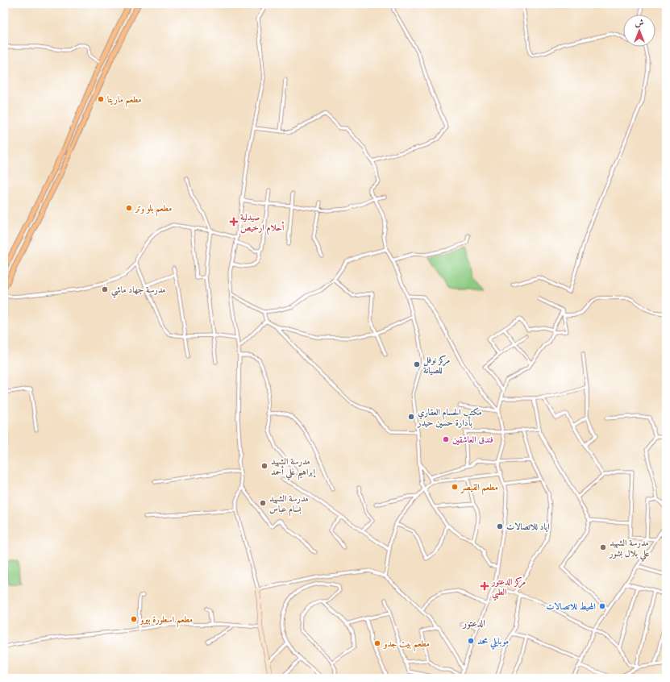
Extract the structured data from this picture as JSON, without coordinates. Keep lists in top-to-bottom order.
{
  "districts": ["الدعتور"],
  "places": {
    "other": [
      "مطعم ماريتا",
      "مطعم بلو وتر",
      "مدرسة جهاد ماشي",
      "مركز نوفل للصيانة",
      "مكتب الحسام العقاري بأدارة حسين حيدر",
      "فندق العاشقين",
      "مدرسة الشهيد إبراهيم علي أحمد",
      "مطعم القيصر",
      "مدرسة الشهيد بسام عباس",
      "اياد للاتصالات",
      "مدرسة الشهيد علي بلال بشور",
      "المحيط للاتصالات",
      "مطعم اسطورة بيرو",
      "موبايلي محمد",
      "مطعم بيت جدو"
    ],
    "health": ["صيدلية أحلام ارخيص", "مركز الدعتور الطبي"]
  },
  "north": "top"
}
